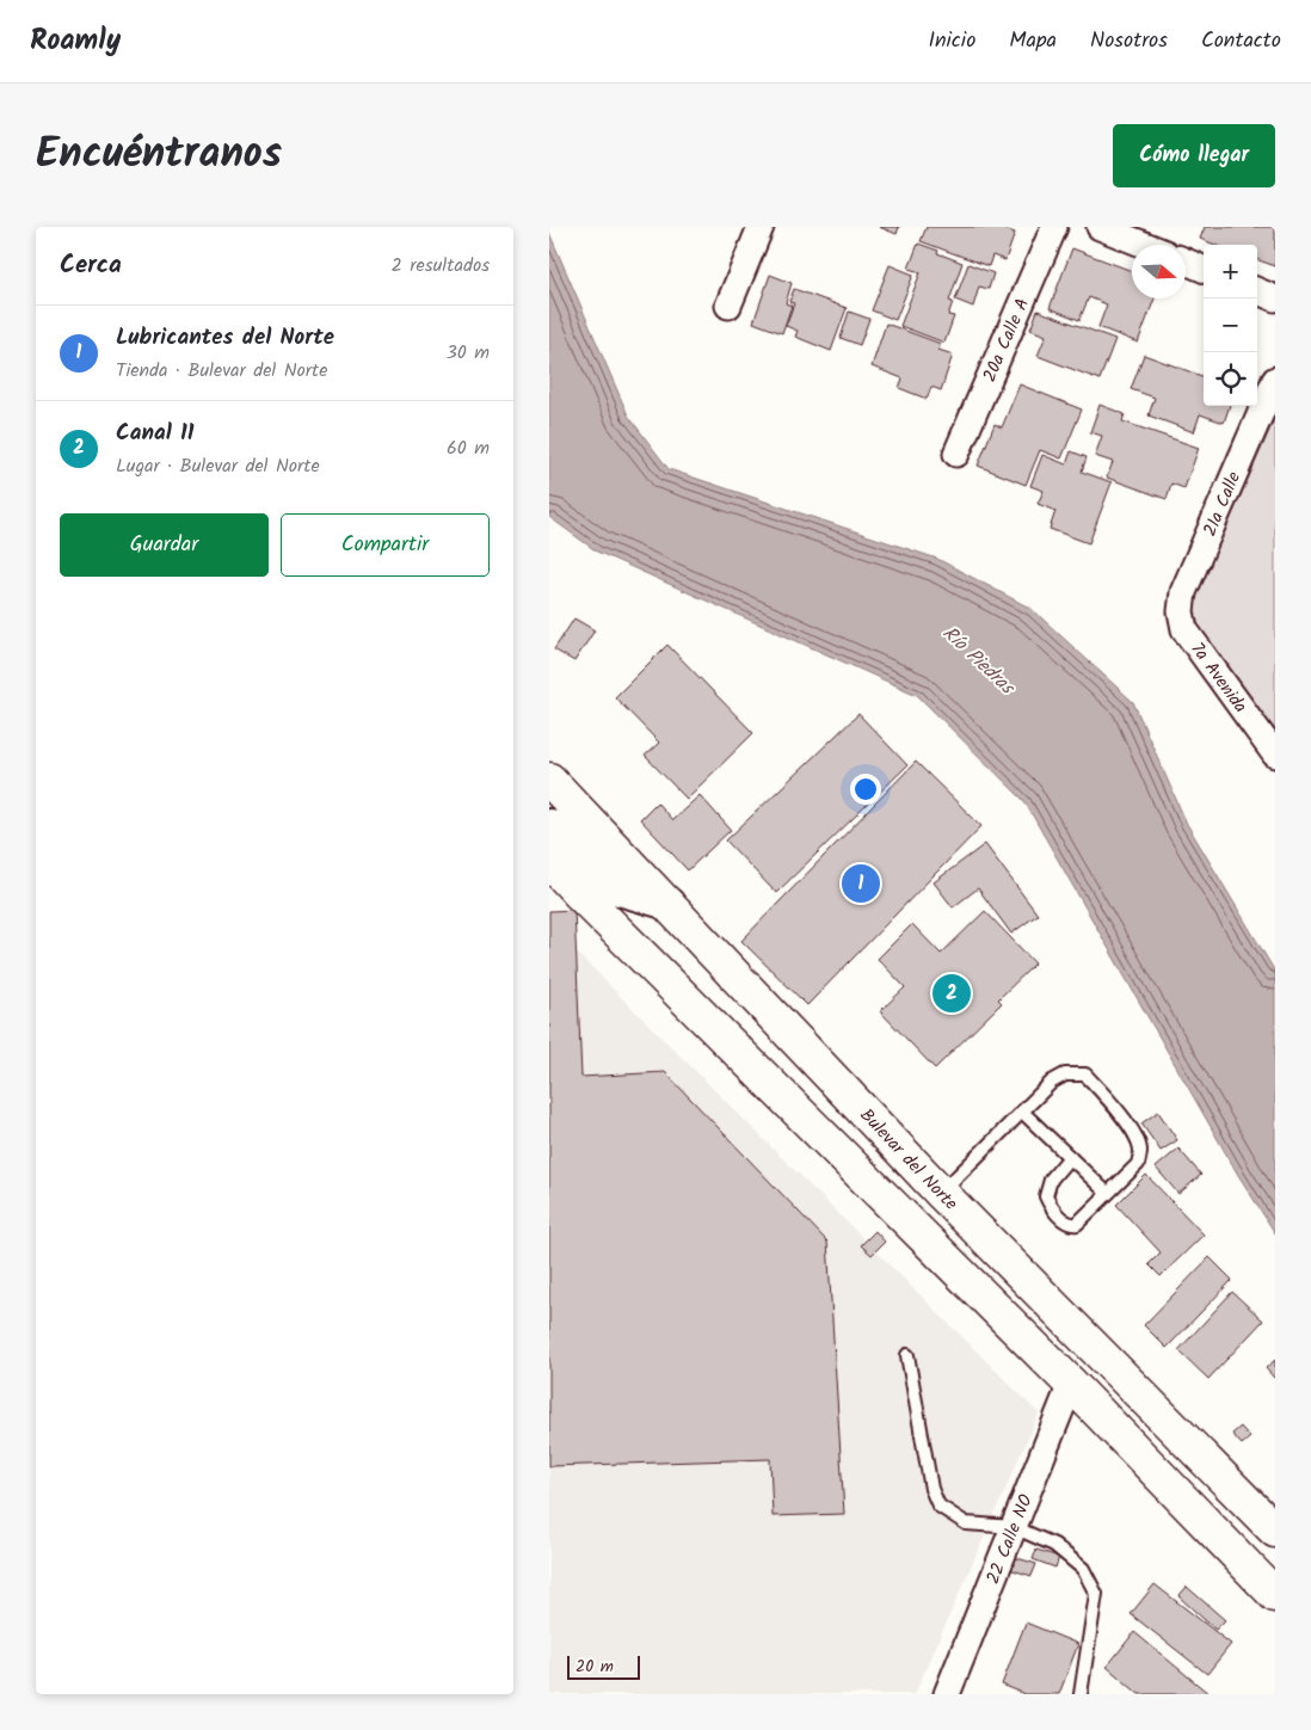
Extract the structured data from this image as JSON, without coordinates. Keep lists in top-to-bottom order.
{
  "streets": {
    "highway": ["Bulevar del Norte"],
    "street": [
      "20a Calle A",
      "21a Calle",
      "7a Avenida",
      "22 Calle NO"
    ]
  },
  "crossings": [
    ["21a Calle", "7a Avenida"]
  ],
  "water": ["Río Piedras"],
  "scale_bar": "20 m",
  "north": "right",
  "page": {
    "header": "Roamly",
    "nav": [
      "Inicio",
      "Mapa",
      "Nosotros",
      "Contacto"
    ],
    "title": "Encuéntranos",
    "buttons": [
      "Cómo llegar",
      ["Guardar", "Compartir"]
    ],
    "heading": ["Cerca", "2 resultados"],
    "map_buttons": ["+", "−"],
    "list": [
      {
        "mark": "1",
        "name": "Lubricantes del Norte",
        "note": "Tienda · Bulevar del Norte",
        "value": "30 m"
      },
      {
        "mark": "2",
        "name": "Canal 11",
        "note": "Lugar · Bulevar del Norte",
        "value": "60 m"
      }
    ],
    "pins": ["1", "2"],
    "scale": "20 m"
  }
}
